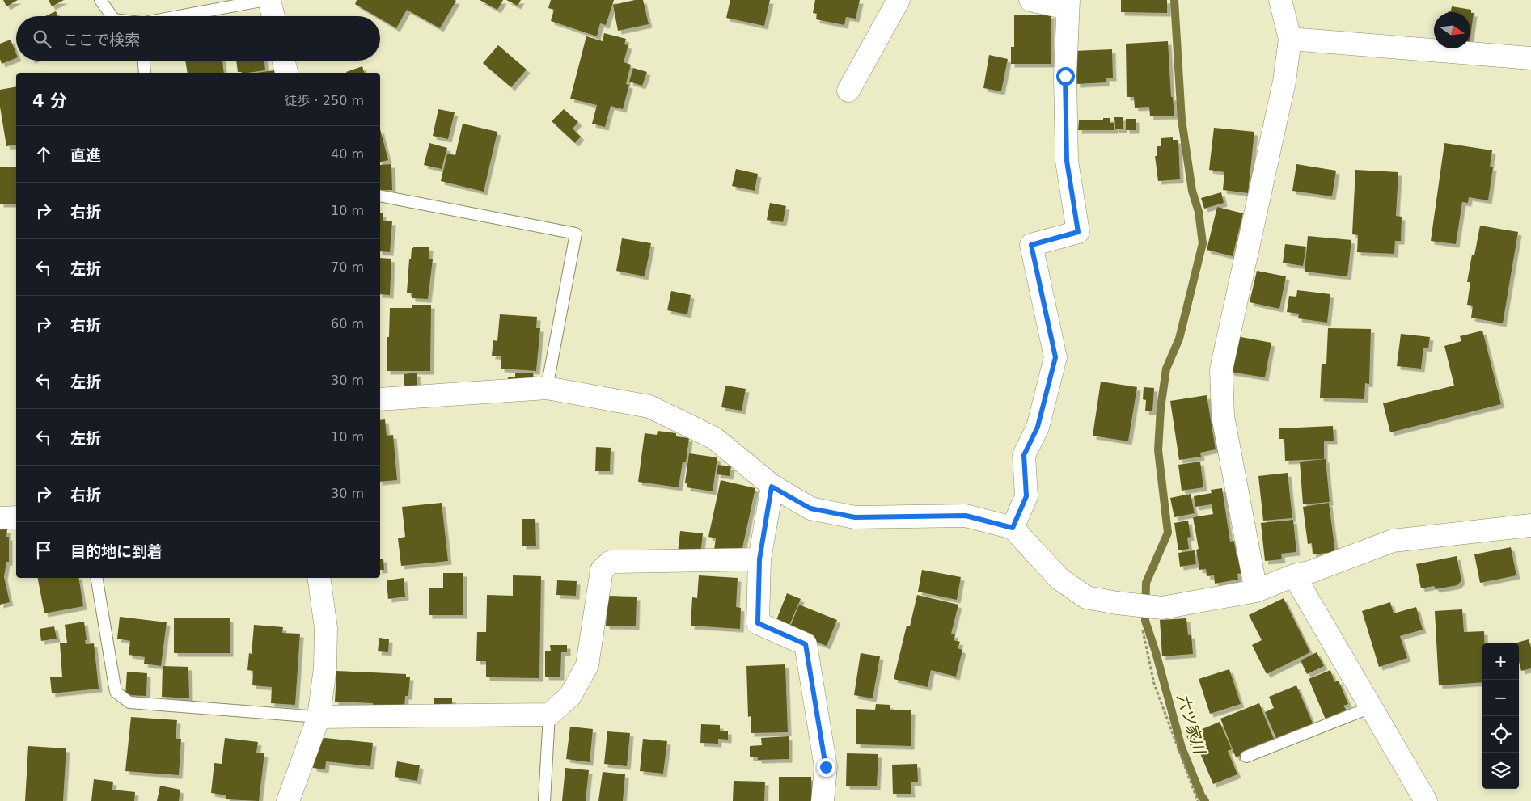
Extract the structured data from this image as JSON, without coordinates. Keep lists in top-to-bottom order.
{
  "water": ["六ツ家川"],
  "north": "right",
  "page": {
    "search": "ここで検索",
    "heading": ["4 分", "徒歩 · 250 m"],
    "list": [
      ["直進", "40 m"],
      ["右折", "10 m"],
      ["左折", "70 m"],
      ["右折", "60 m"],
      ["左折", "30 m"],
      ["左折", "10 m"],
      ["右折", "30 m"],
      "目的地に到着"
    ],
    "map_buttons": ["+", "−"]
  }
}
